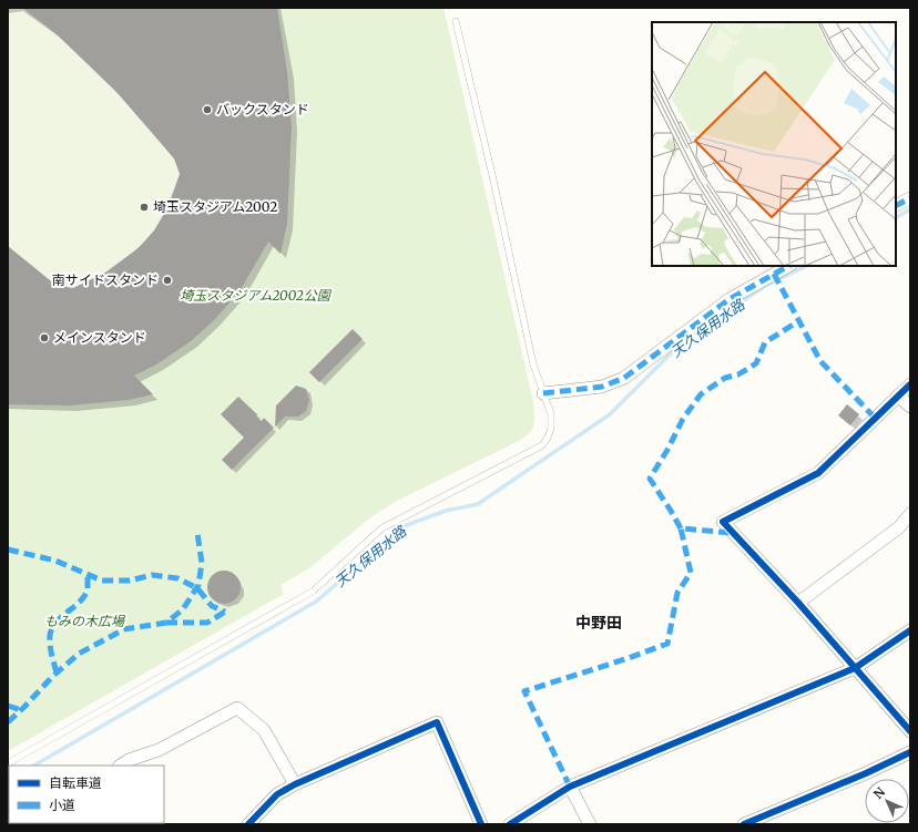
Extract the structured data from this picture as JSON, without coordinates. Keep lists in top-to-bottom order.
{
  "districts": ["中野田"],
  "water": ["天久保用水路"],
  "parks": ["埼玉スタジアム2002公園", "もみの木広場"],
  "places": [
    "バックスタンド",
    "埼玉スタジアム2002",
    "南サイドスタンド",
    "メインスタンド"
  ],
  "legend": ["自転車道", "小道"],
  "north": "top left"
}
